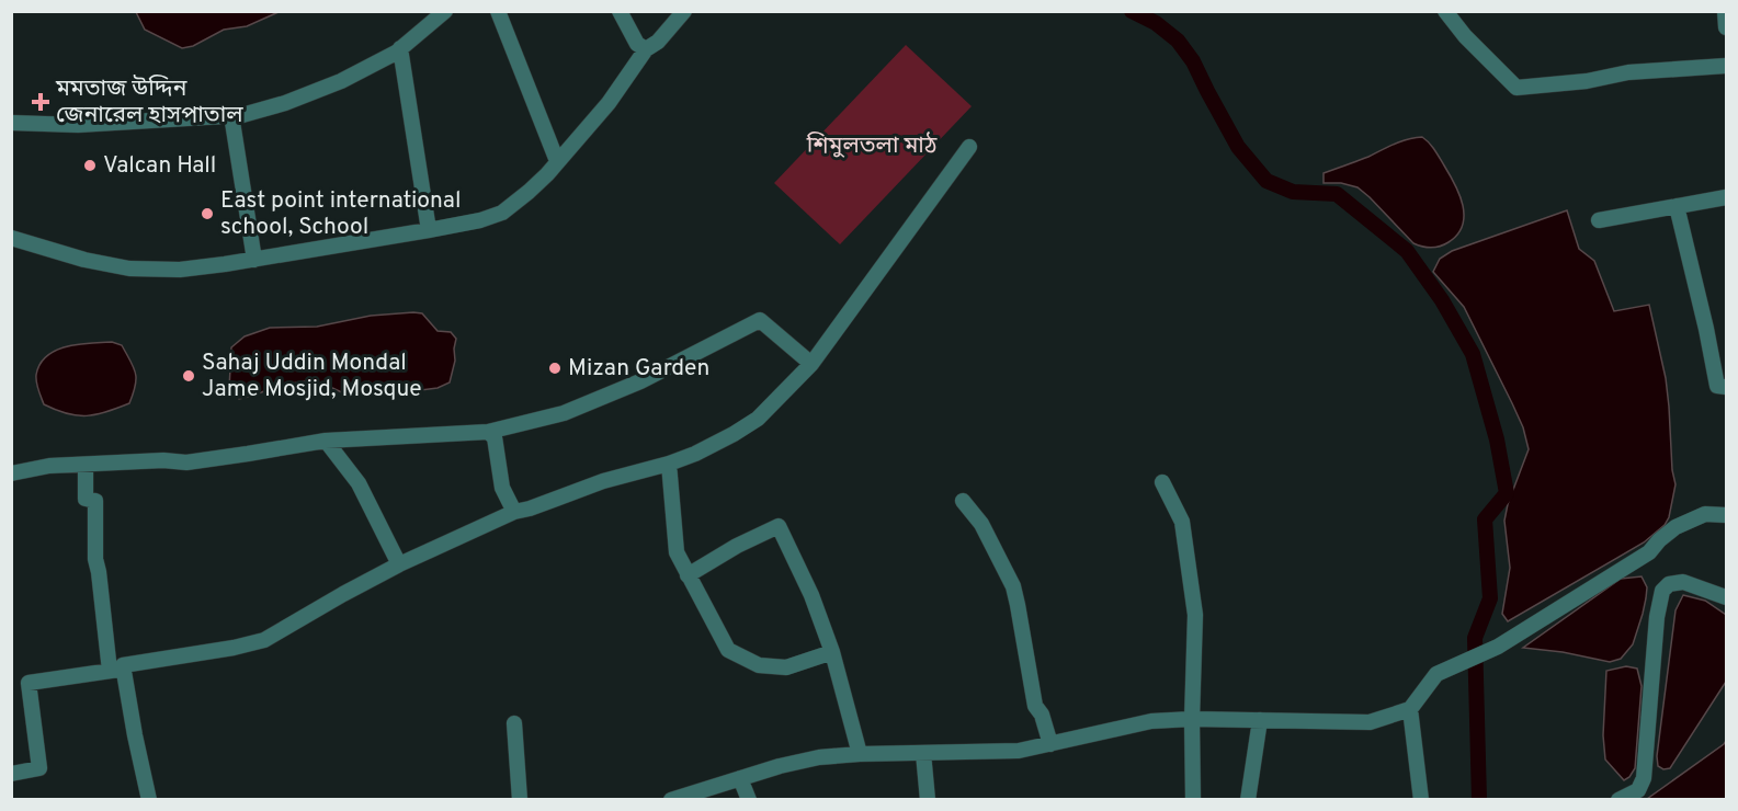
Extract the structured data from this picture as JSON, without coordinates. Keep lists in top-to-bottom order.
{
  "parks": ["শিমুলতলা মাঠ"],
  "places": {
    "health": ["মমতাজ উদ্দিন জেনারেল হাসপাতাল"],
    "other": [
      "Valcan Hall",
      "East point international school, School",
      "Mizan Garden",
      "Sahaj Uddin Mondal Jame Mosjid, Mosque"
    ]
  }
}
